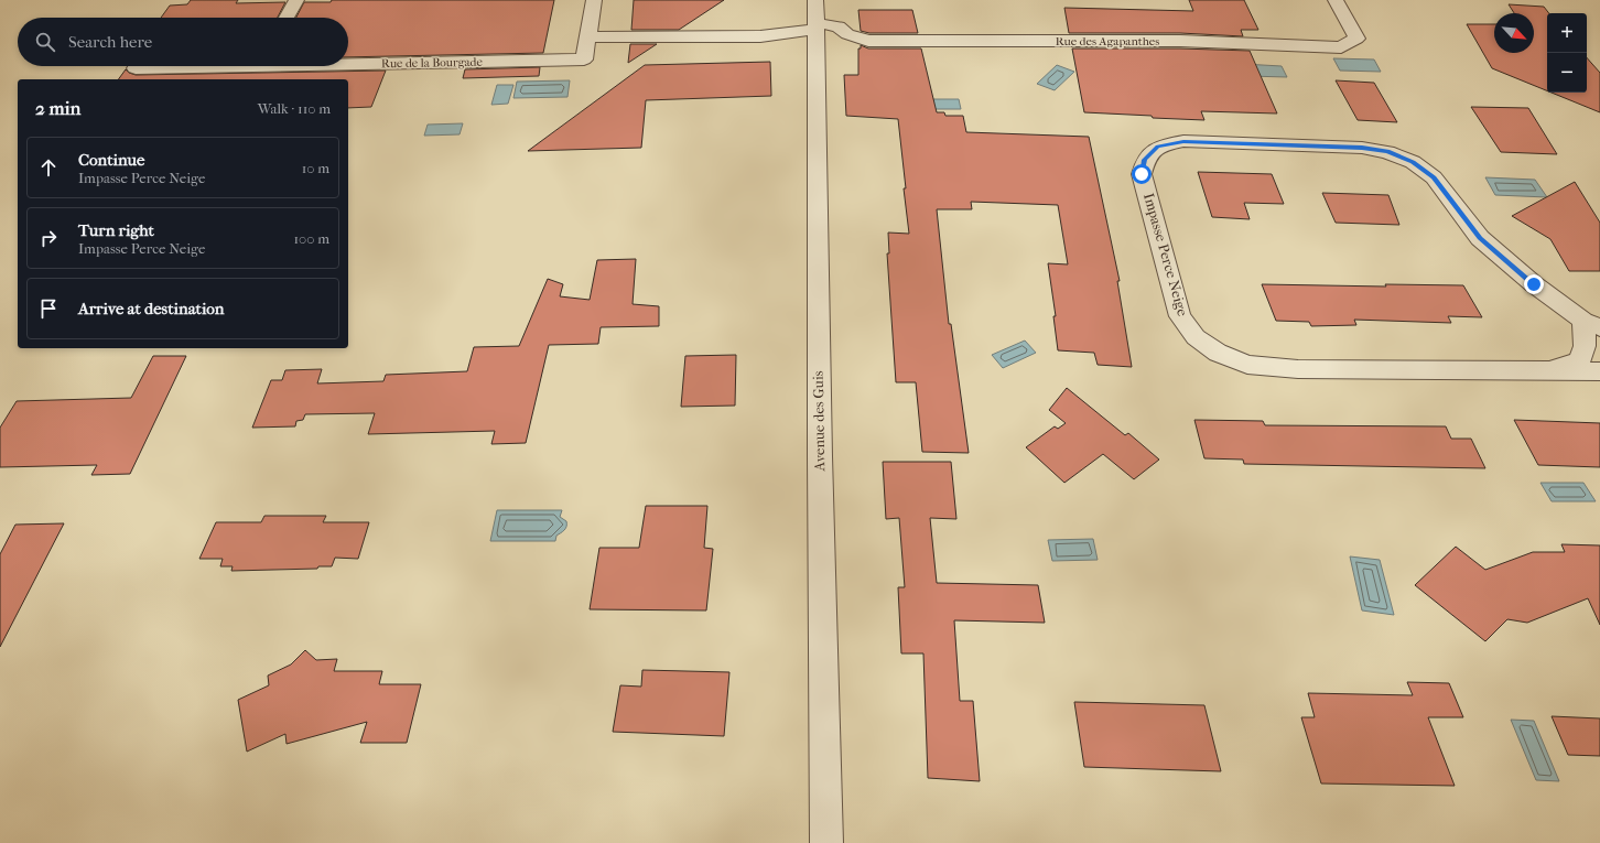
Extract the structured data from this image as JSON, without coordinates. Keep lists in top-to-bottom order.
{
  "streets": {
    "street": [
      "Rue des Agapanthes",
      "Rue de la Bourgade",
      "Impasse Perce Neige",
      "Avenue des Guis"
    ]
  },
  "crossings": [
    ["Rue des Agapanthes", "Avenue des Guis"]
  ],
  "north": "bottom right",
  "page": {
    "map_buttons": ["+", "−"],
    "search": "Search here",
    "heading": ["2 min", "Walk · 110 m"],
    "list": [
      ["Continue", "Impasse Perce Neige", "10 m"],
      ["Turn right", "Impasse Perce Neige", "100 m"],
      "Arrive at destination"
    ]
  }
}
